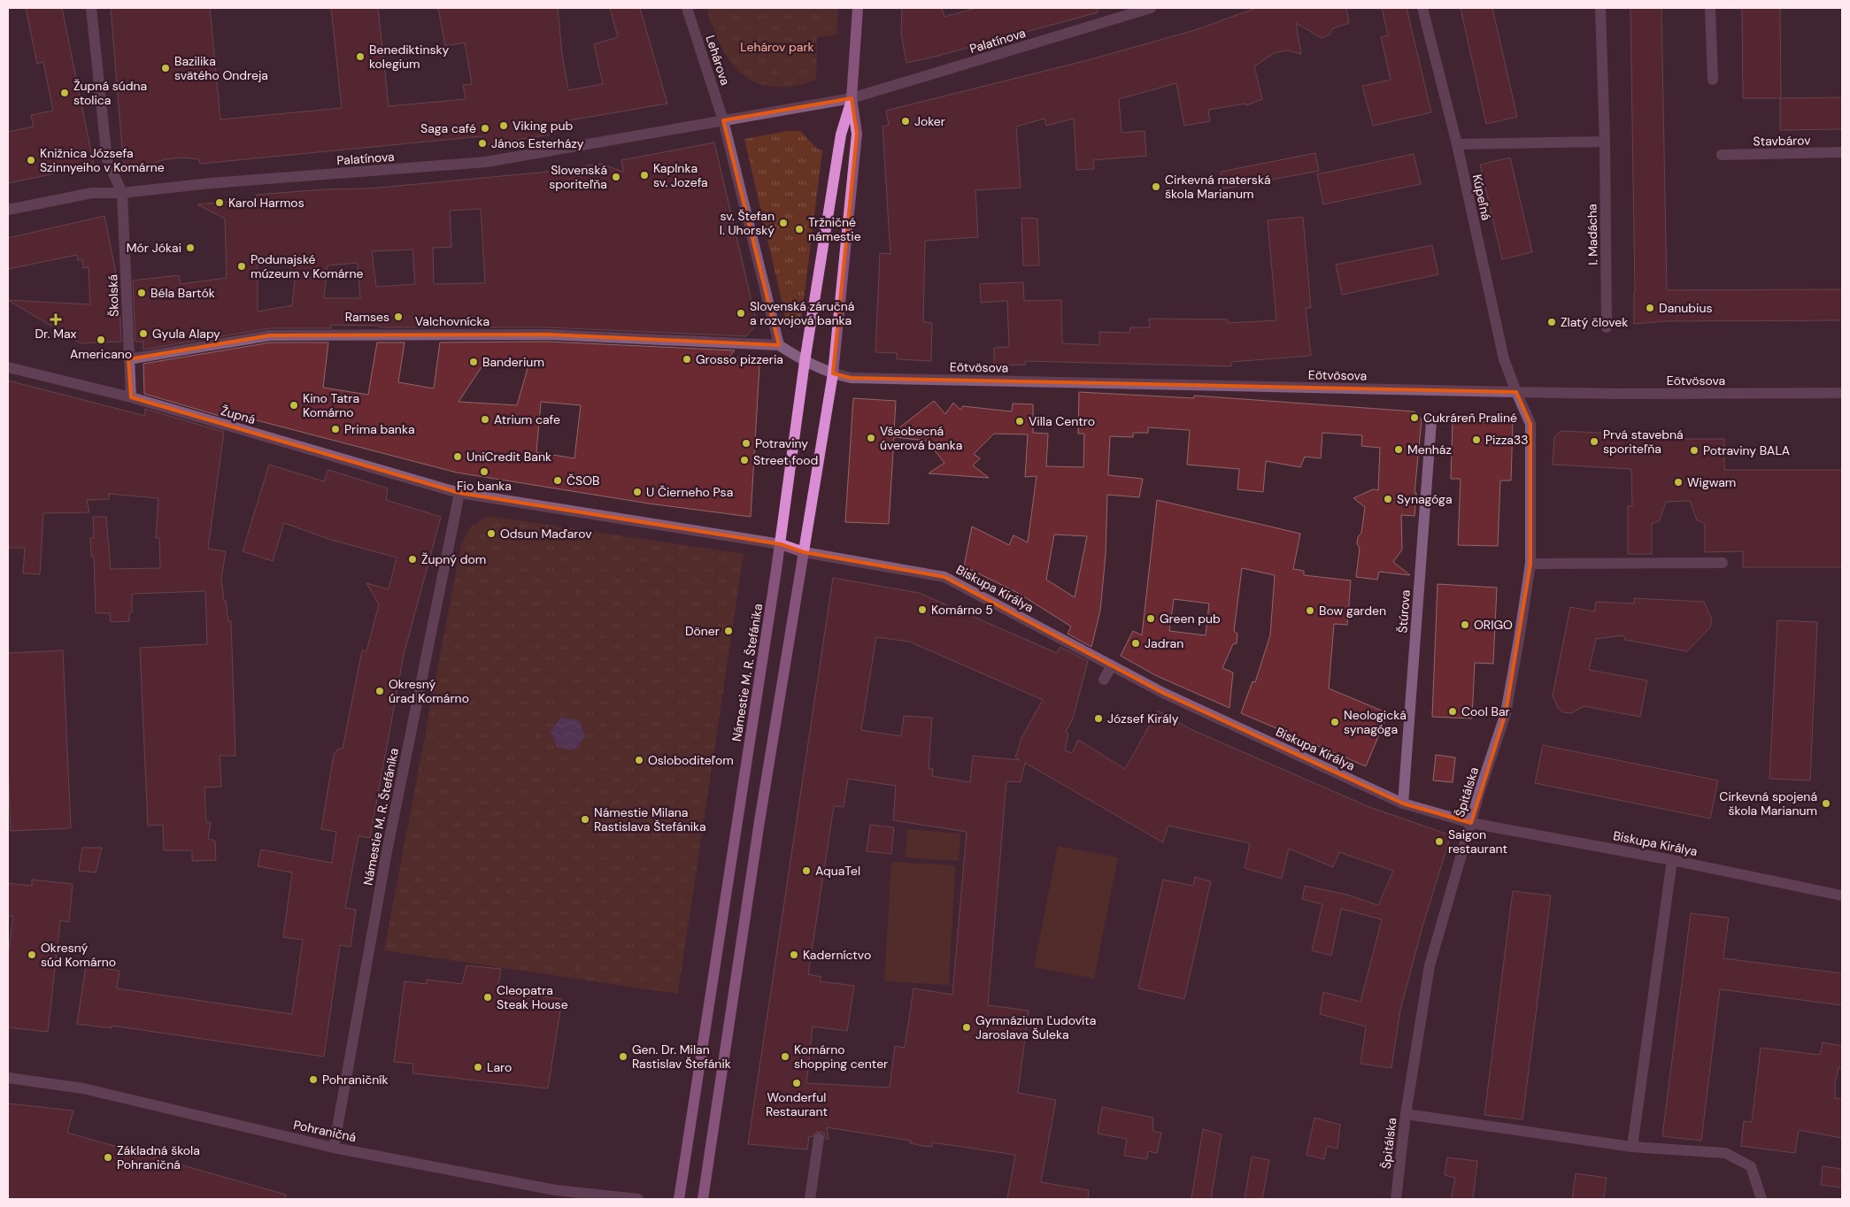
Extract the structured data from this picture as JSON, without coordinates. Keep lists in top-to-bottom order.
{
  "streets": {
    "main road": ["Námestie M. R. Štefánika"],
    "street": [
      "Palatínova",
      "Lehárova",
      "Stavbárov",
      "Kúpeľná",
      "I. Madácha",
      "Školská",
      "Valchovnícka",
      "Eötvösova",
      "Župná",
      "Biskupa Királya",
      "Štúrova",
      "Špitálska",
      "Pohraničná"
    ]
  },
  "crossings": [
    ["Palatínova", "Lehárova"],
    ["Palatínova", "Školská"],
    ["Kúpeľná", "Eötvösova"],
    ["Kúpeľná", "Špitálska"],
    ["Školská", "Valchovnícka"],
    ["Školská", "Župná"],
    ["Eötvösova", "Špitálska"],
    ["Župná", "Námestie M. R. Štefánika"],
    ["Biskupa Királya", "Štúrova"],
    ["Biskupa Királya", "Špitálska"],
    ["Námestie M. R. Štefánika", "Pohraničná"]
  ],
  "parks": ["Lehárov park"],
  "places": {
    "other": [
      "Benediktinsky kolegium",
      "Bazilika svätého Ondreja",
      "Župná súdna stolica",
      "Joker",
      "Viking pub",
      "Saga café",
      "János Esterházy",
      "Knižnica Józsefa Szinnyeiho v Komárne",
      "Kaplnka sv. Jozefa",
      "Slovenská sporiteľňa",
      "Cirkevná materská škola Marianum",
      "Karol Harmos",
      "sv. Štefan I. Uhorský",
      "Tržničné námestie",
      "Mór Jókai",
      "Podunajské múzeum v Komárne",
      "Béla Bartók",
      "Danubius",
      "Slovenská záručná a rozvojová banka",
      "Ramses",
      "Zlatý človek",
      "Gyula Alapy",
      "Americano",
      "Grosso pizzeria",
      "Banderium",
      "Kino Tatra Komárno",
      "Cukráreň Praliné",
      "Atrium cafe",
      "Villa Centro",
      "Prima banka",
      "Všeobecná úverová banka",
      "Pizza33",
      "Prvá stavebná sporiteľňa",
      "Potraviny",
      "Menház",
      "Potraviny BALA",
      "UniCredit Bank",
      "Street food",
      "Fio banka",
      "ČSOB",
      "Wigwam",
      "U Čierneho Psa",
      "Synagóga",
      "Odsun Maďarov",
      "Župný dom",
      "Komárno 5",
      "Bow garden",
      "Green pub",
      "ORIGO",
      "Döner",
      "Jadran",
      "Okresný úrad Komárno",
      "Cool Bar",
      "József Király",
      "Neologická synagóga",
      "Osloboditeľom",
      "Cirkevná spojená škola Marianum",
      "Námestie Milana Rastislava Štefánika",
      "Saigon restaurant",
      "AquaTel",
      "Okresný súd Komárno",
      "Kaderníctvo",
      "Cleopatra Steak House",
      "Gymnázium Ľudovíta Jaroslava Šuleka",
      "Gen. Dr. Milan Rastislav Štefánik",
      "Komárno shopping center",
      "Laro",
      "Pohraničník",
      "Wonderful Restaurant",
      "Základná škola Pohraničná"
    ],
    "health": ["Dr. Max"]
  }
}
